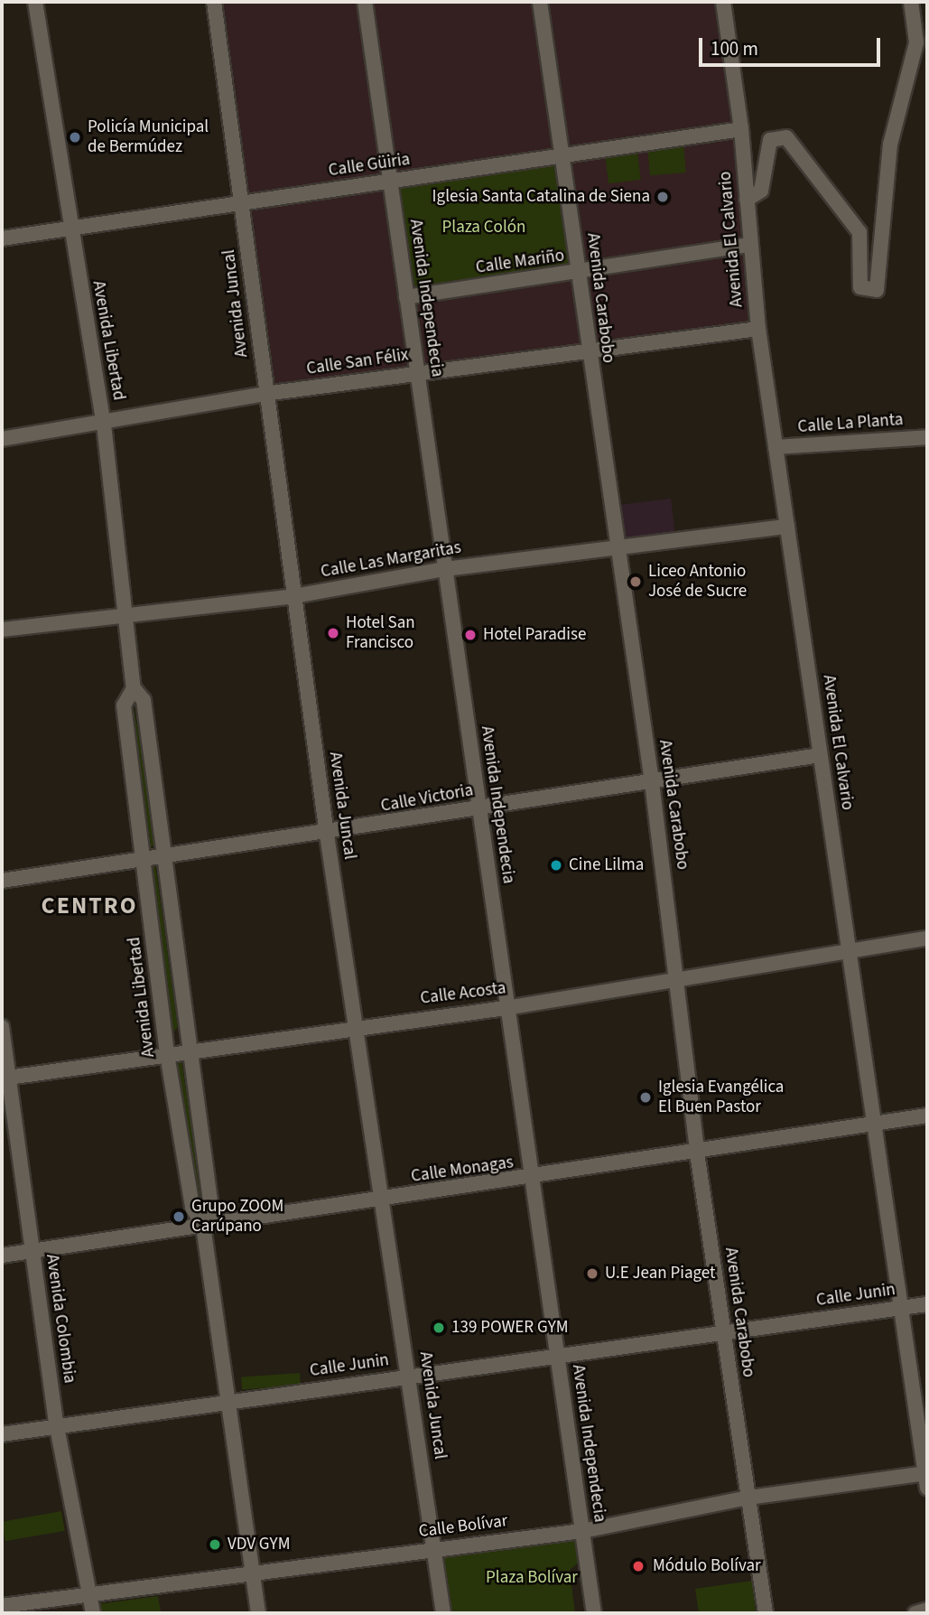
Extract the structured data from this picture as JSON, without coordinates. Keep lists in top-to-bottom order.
{
  "streets": {
    "street": [
      "Calle Güiria",
      "Avenida El Calvario",
      "Calle Mariño",
      "Avenida Independecia",
      "Avenida Carabobo",
      "Avenida Juncal",
      "Avenida Libertad",
      "Calle San Félix",
      "Calle La Planta",
      "Calle Las Margaritas",
      "Calle Victoria",
      "Calle Acosta",
      "Calle Monagas",
      "Calle Junin",
      "Avenida Colombia",
      "Calle Bolívar"
    ]
  },
  "crossings": [
    ["Calle Güiria", "Avenida El Calvario"],
    ["Calle Güiria", "Avenida Independecia"],
    ["Calle Güiria", "Avenida Carabobo"],
    ["Calle Güiria", "Avenida Juncal"],
    ["Calle Güiria", "Avenida Libertad"],
    ["Avenida El Calvario", "Calle Mariño"],
    ["Avenida El Calvario", "Calle San Félix"],
    ["Avenida El Calvario", "Calle La Planta"],
    ["Avenida El Calvario", "Calle Las Margaritas"],
    ["Avenida El Calvario", "Calle Victoria"],
    ["Avenida El Calvario", "Calle Acosta"],
    ["Avenida El Calvario", "Calle Monagas"],
    ["Avenida El Calvario", "Calle Junin"],
    ["Avenida El Calvario", "Calle Bolívar"],
    ["Calle Mariño", "Avenida Independecia"],
    ["Calle Mariño", "Avenida Carabobo"],
    ["Avenida Independecia", "Calle San Félix"],
    ["Avenida Independecia", "Calle Las Margaritas"],
    ["Avenida Independecia", "Calle Victoria"],
    ["Avenida Independecia", "Calle Acosta"],
    ["Avenida Independecia", "Calle Monagas"],
    ["Avenida Independecia", "Calle Junin"],
    ["Avenida Independecia", "Calle Bolívar"],
    ["Avenida Carabobo", "Calle San Félix"],
    ["Avenida Carabobo", "Calle Las Margaritas"],
    ["Avenida Carabobo", "Calle Victoria"],
    ["Avenida Carabobo", "Calle Acosta"],
    ["Avenida Carabobo", "Calle Monagas"],
    ["Avenida Carabobo", "Calle Junin"],
    ["Avenida Carabobo", "Calle Bolívar"],
    ["Avenida Juncal", "Calle San Félix"],
    ["Avenida Juncal", "Calle Las Margaritas"],
    ["Avenida Juncal", "Calle Victoria"],
    ["Avenida Juncal", "Calle Acosta"],
    ["Avenida Juncal", "Calle Monagas"],
    ["Avenida Juncal", "Calle Junin"],
    ["Avenida Juncal", "Calle Bolívar"],
    ["Avenida Libertad", "Calle San Félix"],
    ["Avenida Libertad", "Calle Las Margaritas"],
    ["Avenida Libertad", "Calle Victoria"],
    ["Avenida Libertad", "Calle Acosta"],
    ["Avenida Libertad", "Calle Monagas"],
    ["Avenida Libertad", "Calle Junin"],
    ["Avenida Libertad", "Calle Bolívar"],
    ["Calle Acosta", "Avenida Colombia"],
    ["Calle Monagas", "Avenida Colombia"],
    ["Calle Junin", "Avenida Colombia"],
    ["Avenida Colombia", "Calle Bolívar"]
  ],
  "districts": ["CENTRO"],
  "parks": ["Plaza Colón", "Plaza Bolívar"],
  "places": [
    "Policía Municipal de Bermúdez",
    "Iglesia Santa Catalina de Siena",
    "Liceo Antonio José de Sucre",
    "Hotel San Francisco",
    "Hotel Paradise",
    "Cine Lilma",
    "Iglesia Evangélica El Buen Pastor",
    "Grupo ZOOM Carúpano",
    "U.E Jean Piaget",
    "139 POWER GYM",
    "VDV GYM",
    "Módulo Bolívar"
  ],
  "scale_bar": "100 m"
}
